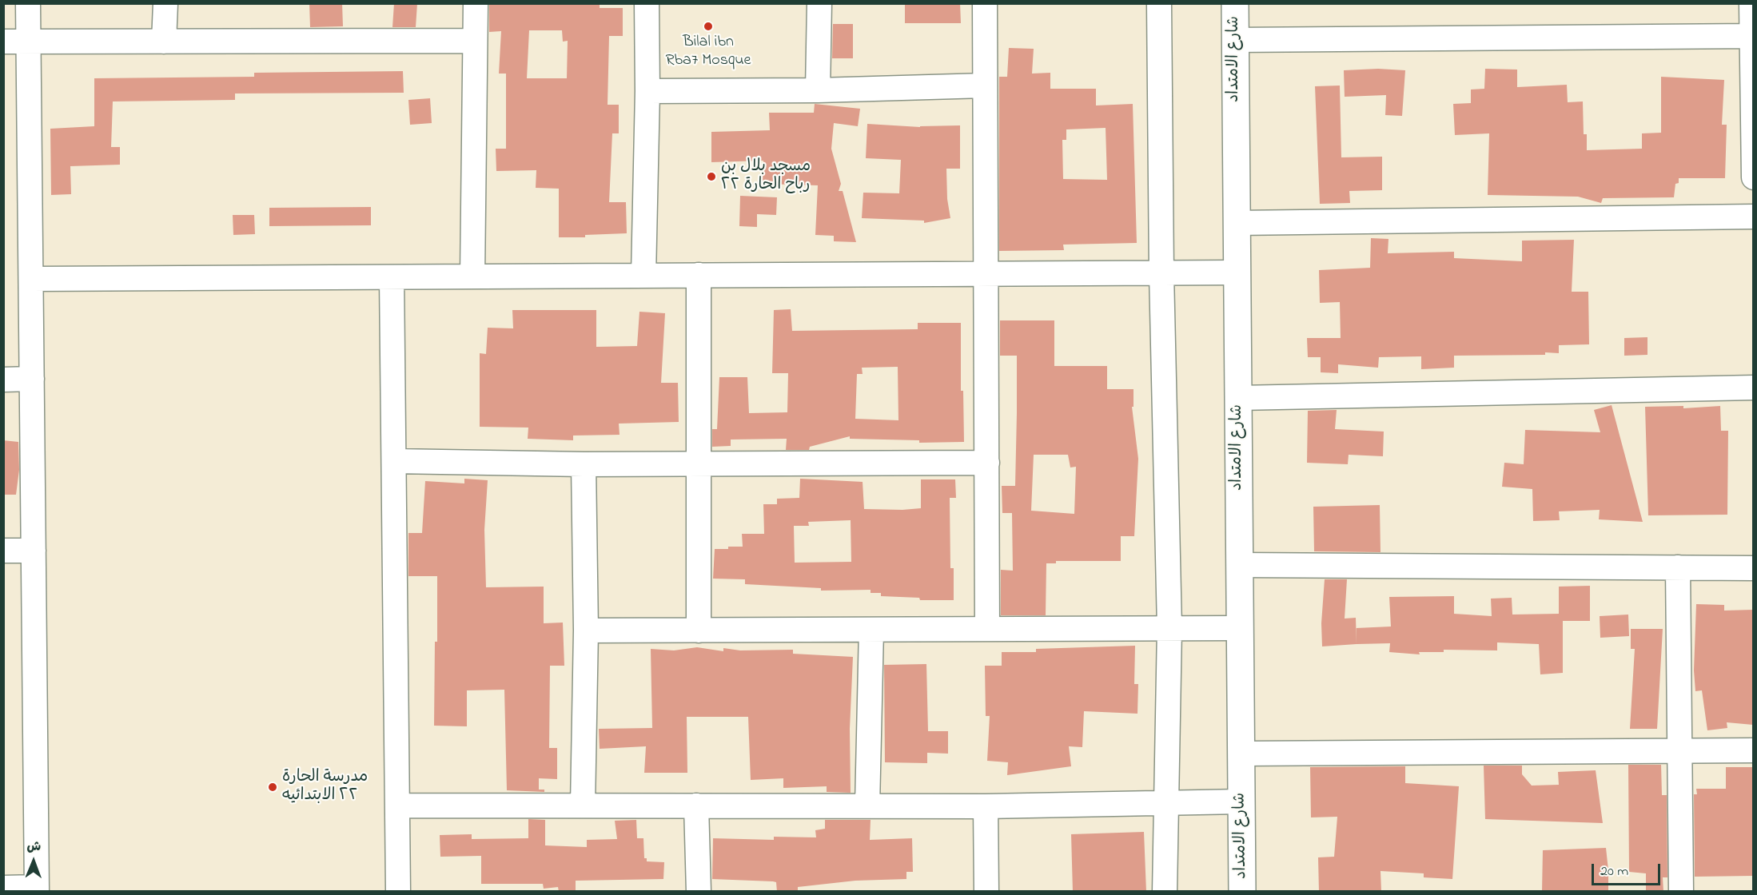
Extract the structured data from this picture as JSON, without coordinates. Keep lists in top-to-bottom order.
{
  "streets": {
    "street": ["شارع الامتداد"]
  },
  "places": ["Bilal ibn Rba7 Mosque", "مسجد بلال بن رباح الحارة ٢٢", "مدرسة الحارة ٢٢ الابتدائيه"],
  "scale_bar": "20 m",
  "north": "top"
}
